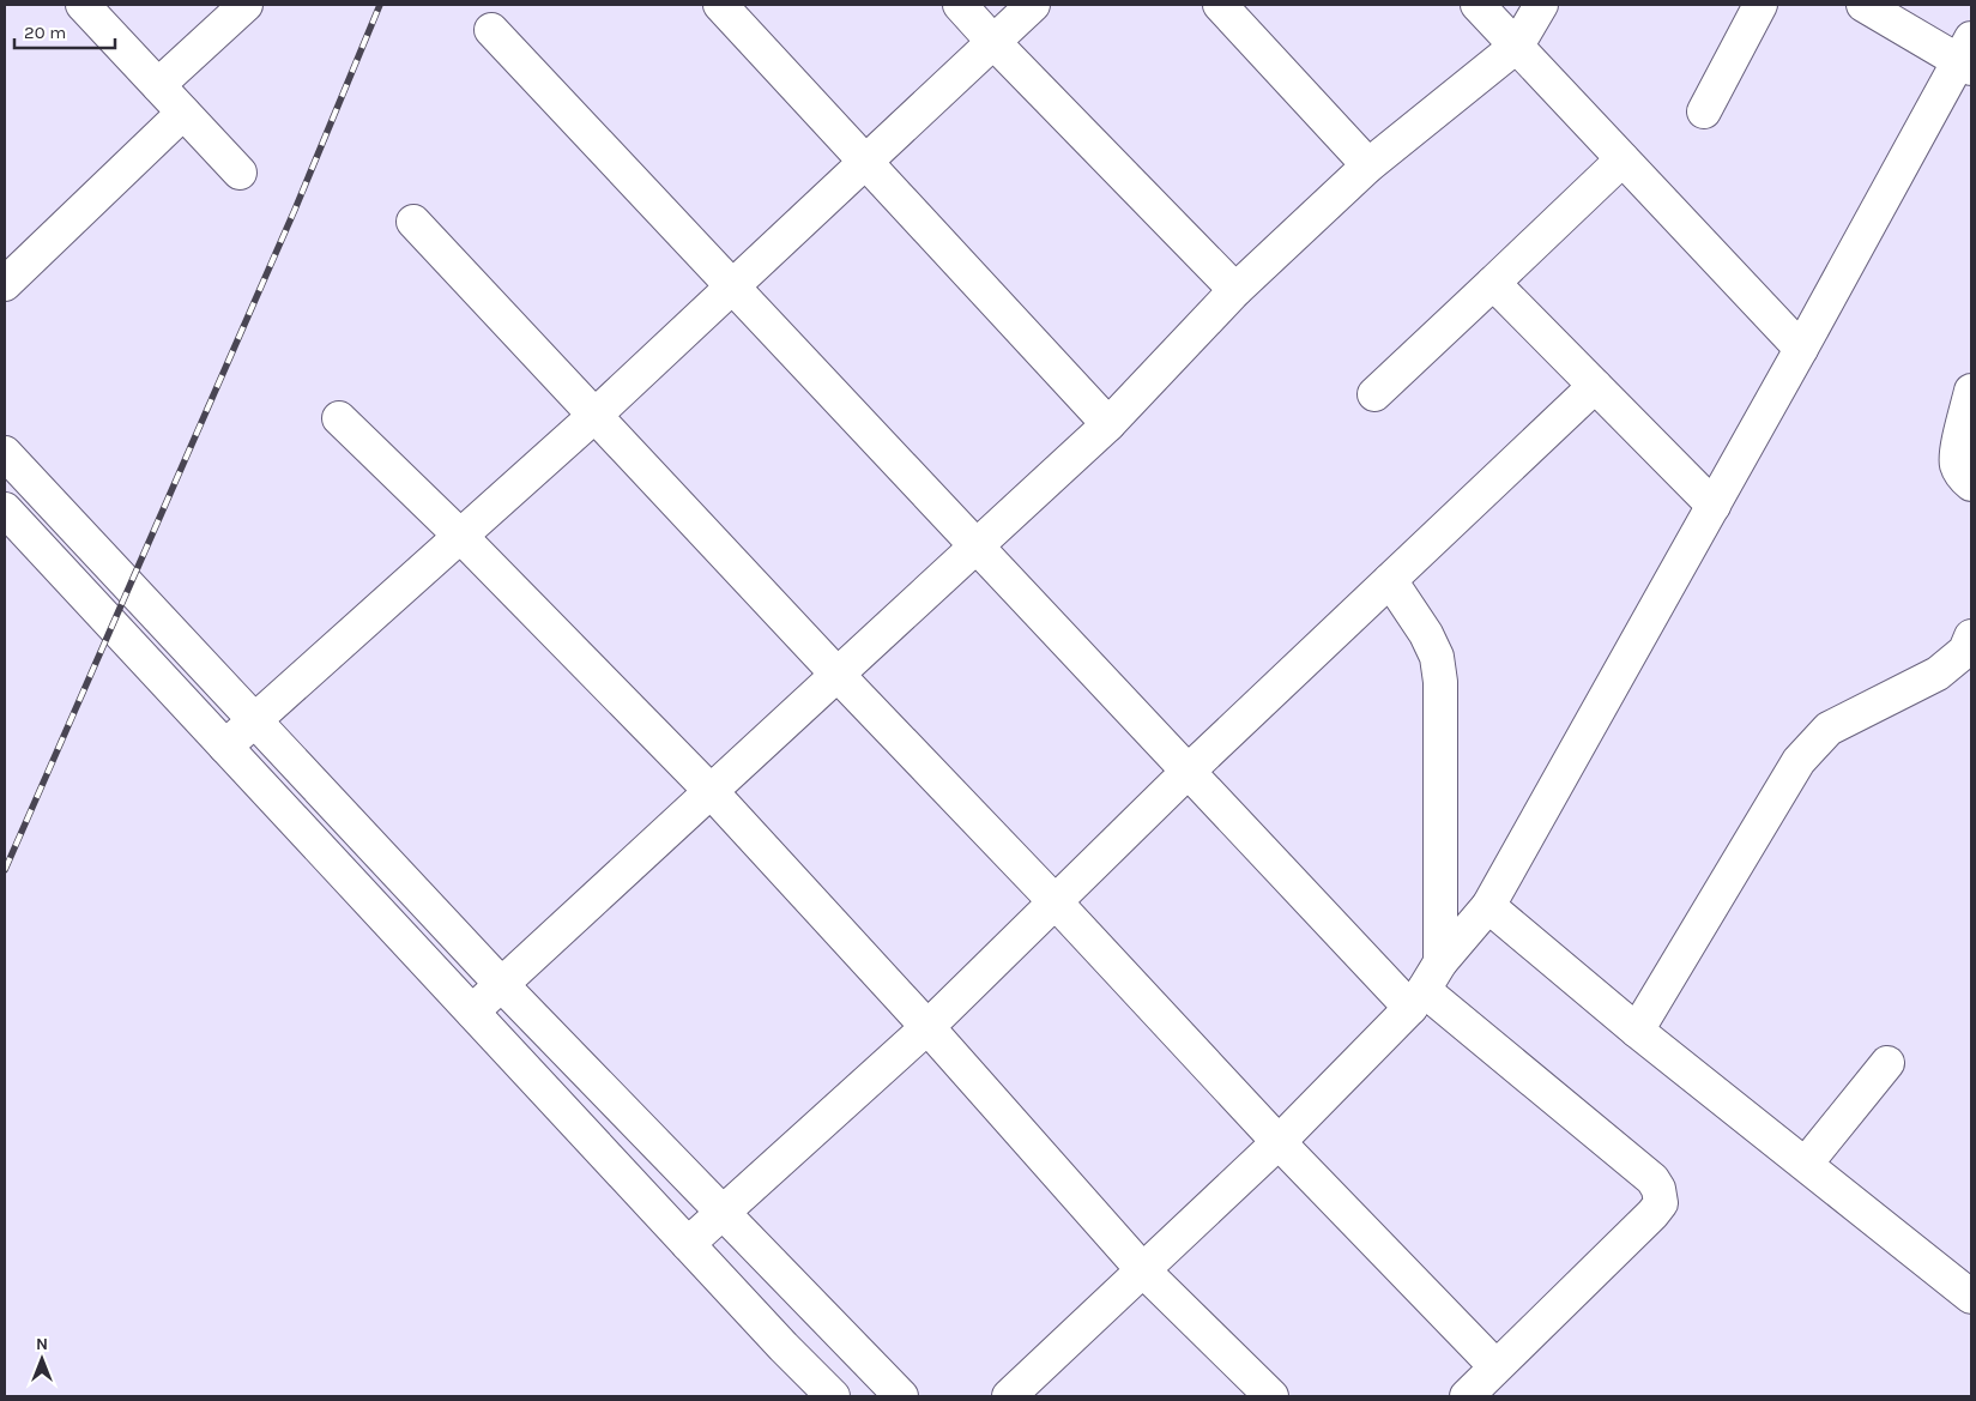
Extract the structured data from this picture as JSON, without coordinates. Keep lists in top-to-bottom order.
{
  "scale_bar": "20 m",
  "north": "top"
}
